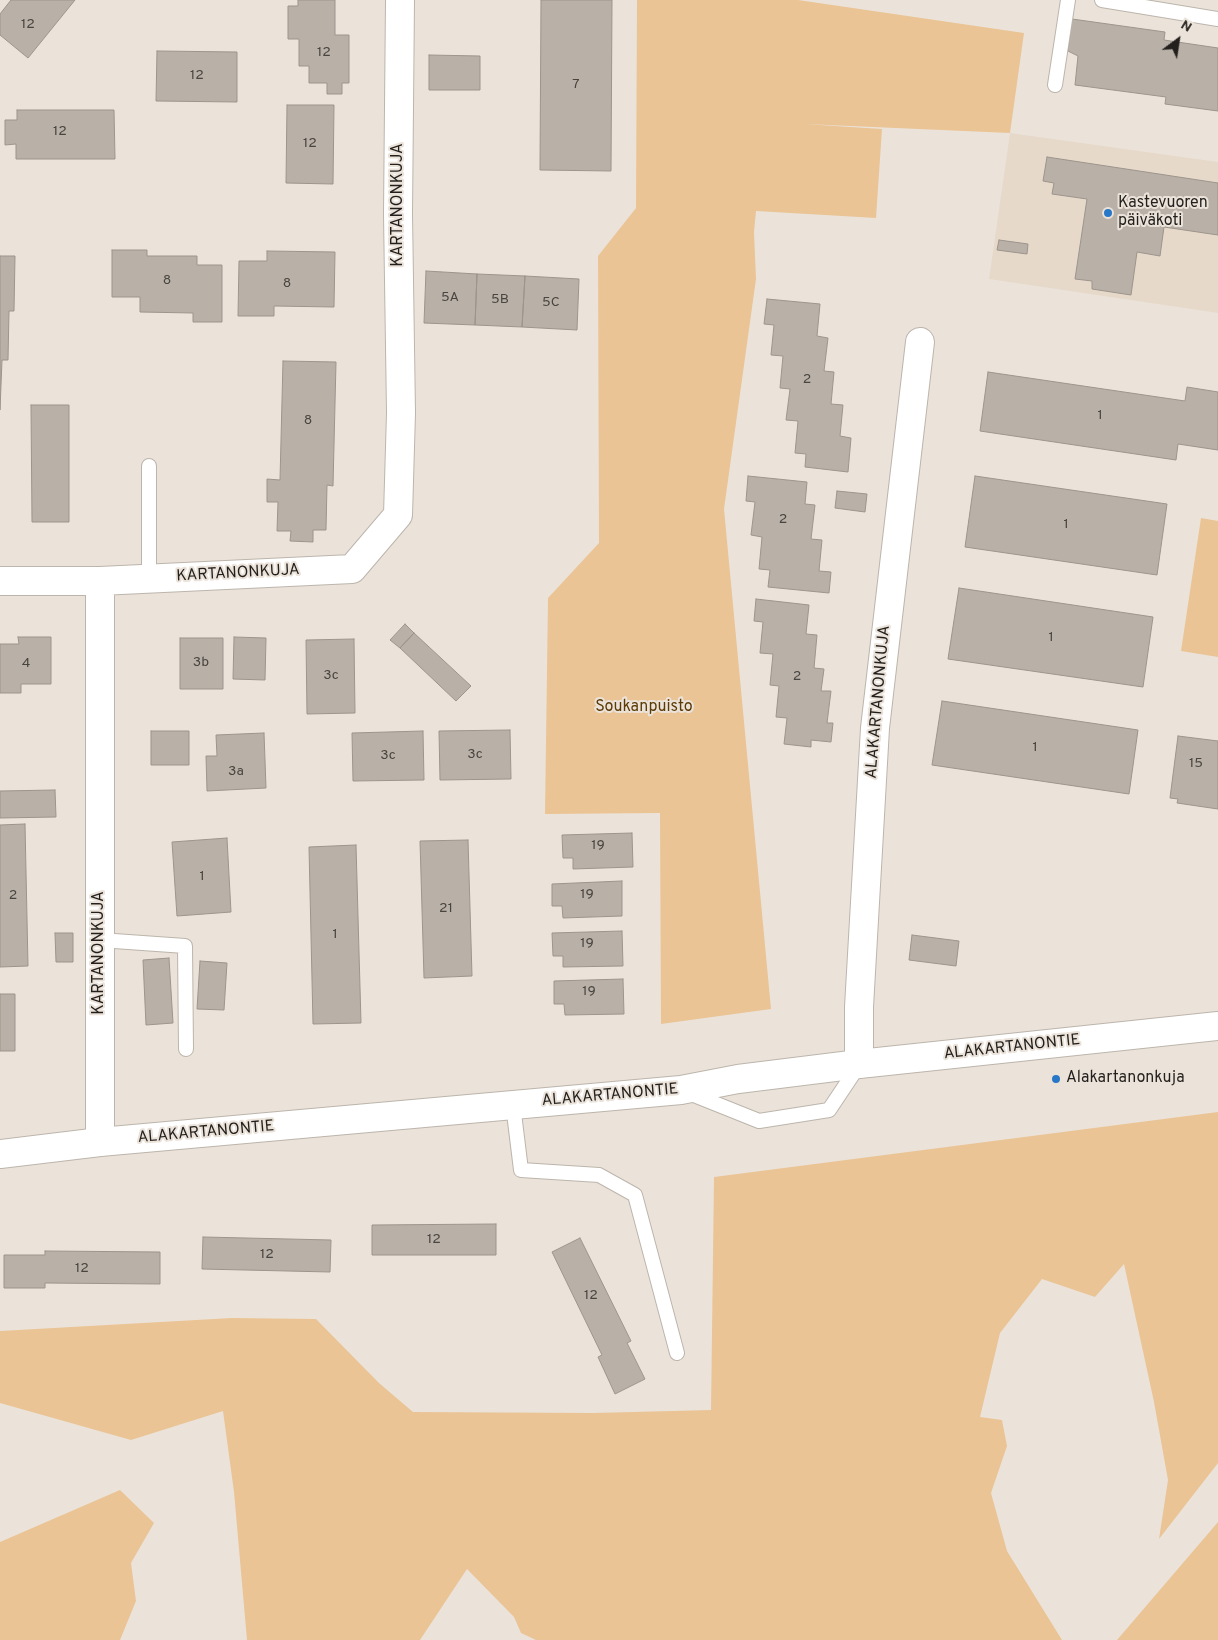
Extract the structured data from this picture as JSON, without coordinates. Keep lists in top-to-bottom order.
{
  "streets": {
    "street": ["KARTANONKUJA", "ALAKARTANONKUJA", "ALAKARTANONTIE"]
  },
  "crossings": [
    ["KARTANONKUJA", "ALAKARTANONTIE"],
    ["ALAKARTANONKUJA", "ALAKARTANONTIE"]
  ],
  "parks": ["Soukanpuisto"],
  "places": ["Kastevuoren päiväkoti", "Alakartanonkuja"],
  "house_numbers": [
    "12",
    "12",
    "12",
    "7",
    "12",
    "12",
    "8",
    "8",
    "5A",
    "5B",
    "5C",
    "2",
    "1",
    "8",
    "2",
    "1",
    "1",
    "3b",
    "4",
    "3c",
    "2",
    "1",
    "3c",
    "3c",
    "15",
    "3a",
    "19",
    "1",
    "19",
    "2",
    "21",
    "1",
    "19",
    "19",
    "12",
    "12",
    "12",
    "12"
  ],
  "north": "top right"
}
